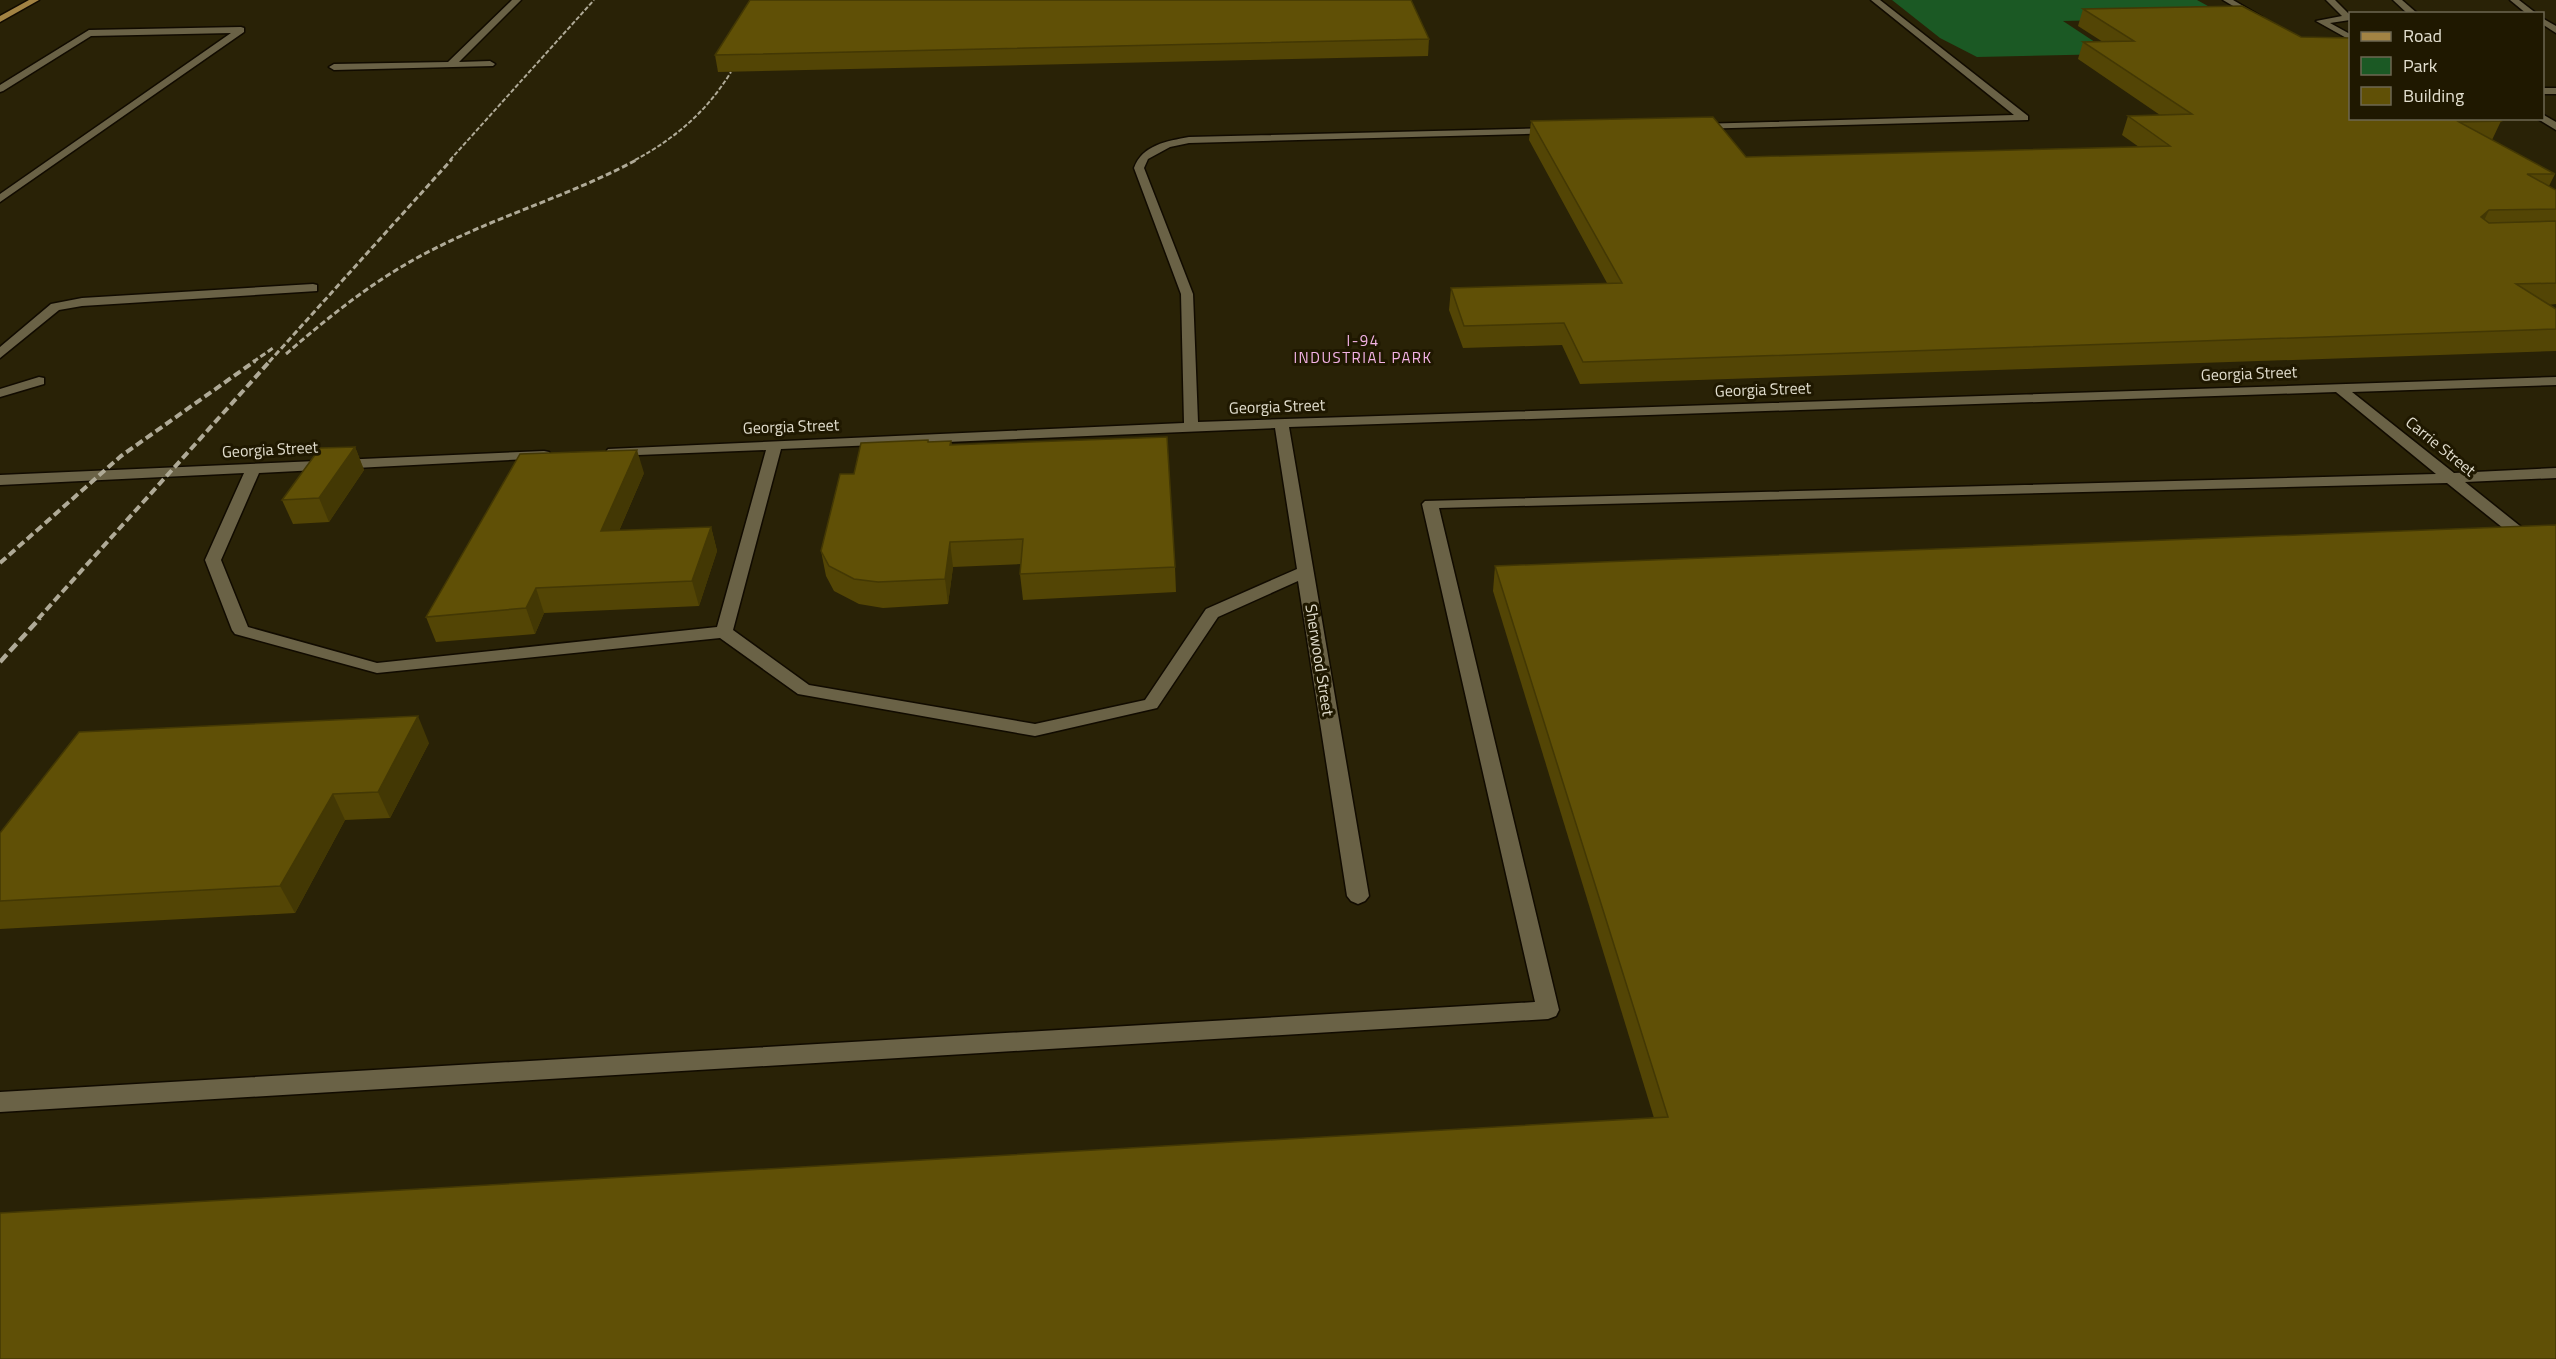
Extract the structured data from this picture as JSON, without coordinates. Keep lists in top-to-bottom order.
{
  "streets": {
    "street": ["Georgia Street", "Carrie Street", "Sherwood Street"]
  },
  "crossings": [
    ["Georgia Street", "Carrie Street"],
    ["Georgia Street", "Sherwood Street"]
  ],
  "districts": ["I-94 INDUSTRIAL PARK"],
  "legend": ["Road", "Park", "Building"]
}
